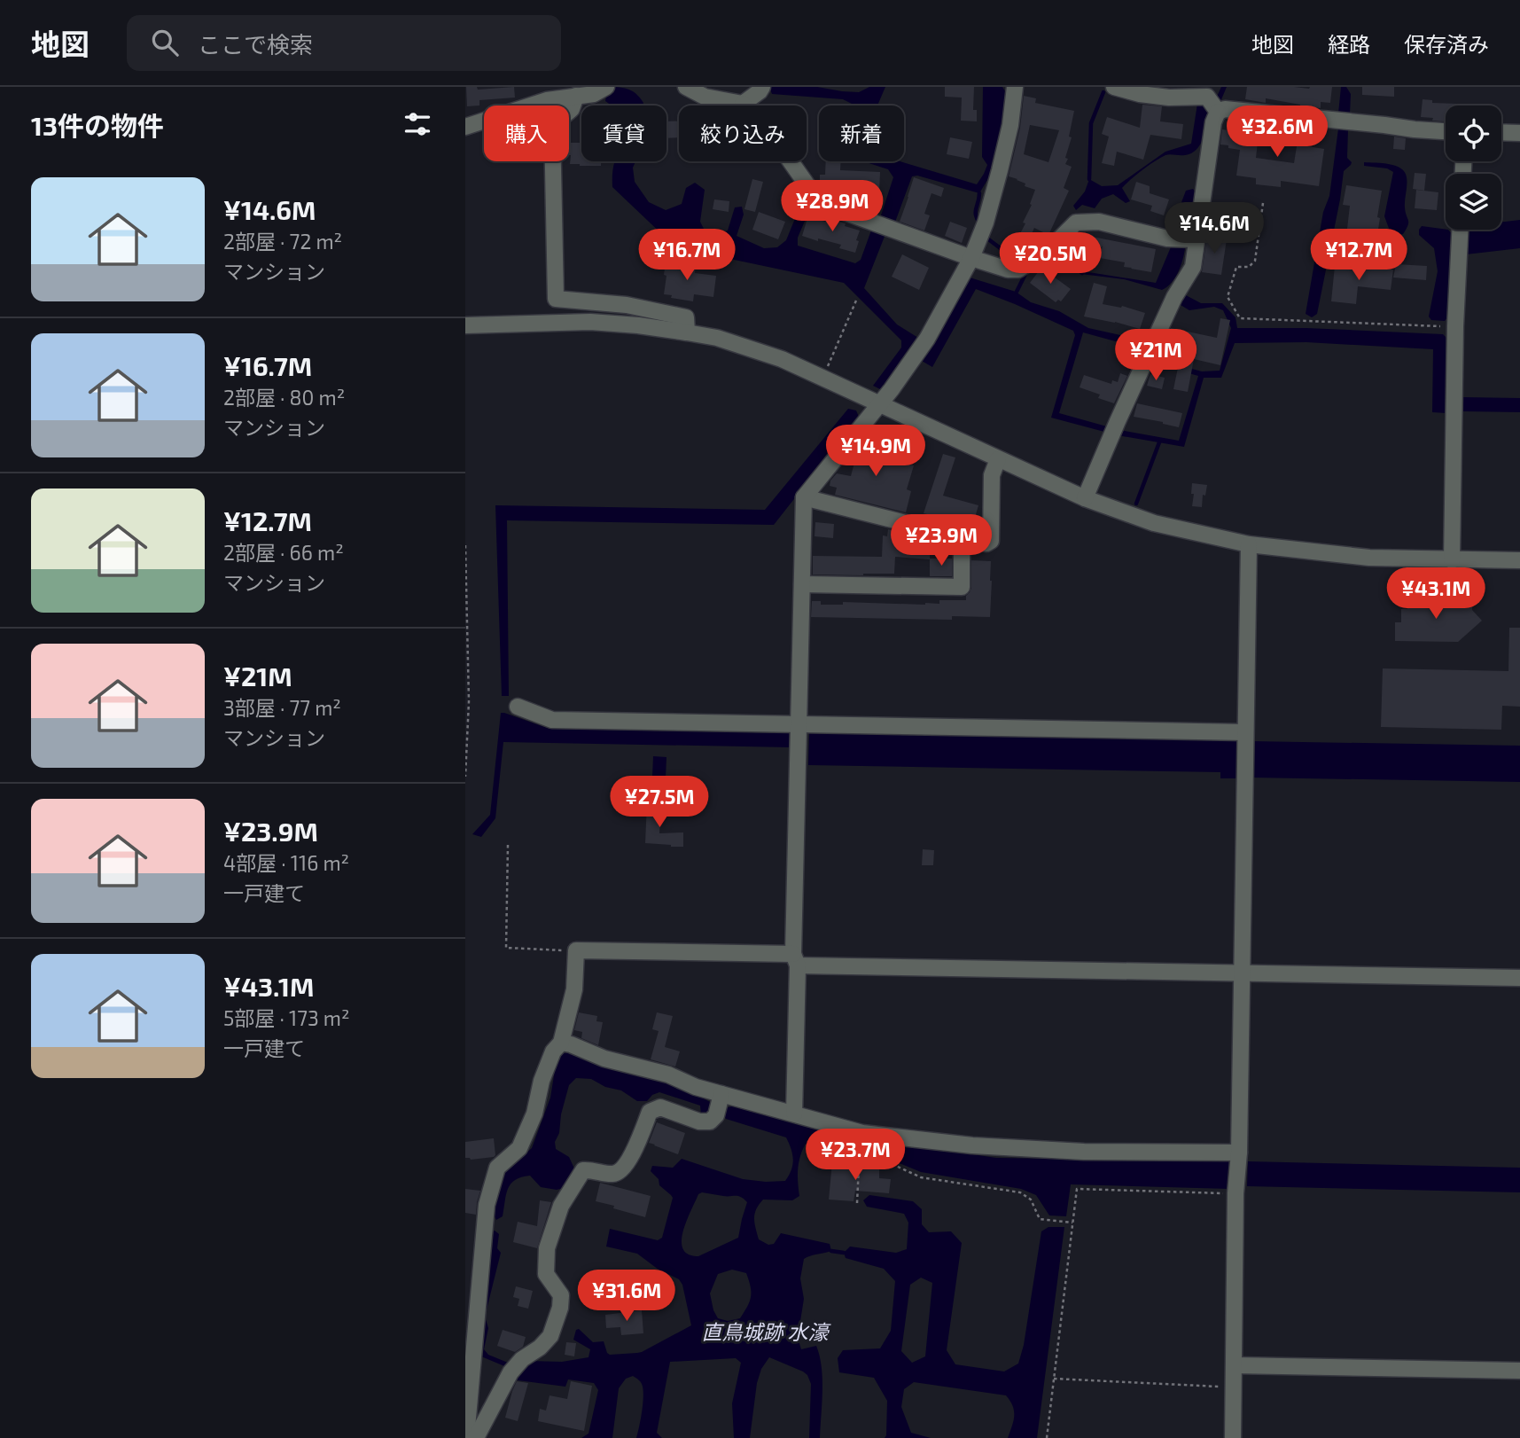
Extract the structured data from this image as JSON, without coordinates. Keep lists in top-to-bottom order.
{
  "water": ["直鳥城跡 水濠"],
  "page": {
    "header": "地図",
    "search": "ここで検索",
    "nav": ["地図", "経路", "保存済み"],
    "heading": "13件の物件",
    "price": [
      "¥32.6M",
      "¥28.9M",
      "¥14.6M",
      "¥16.7M",
      "¥12.7M",
      "¥20.5M",
      "¥21M",
      "¥14.9M",
      "¥23.9M",
      "¥43.1M",
      "¥27.5M",
      "¥23.7M",
      "¥31.6M"
    ],
    "chip": [
      "購入",
      "賃貸",
      "絞り込み",
      "新着"
    ],
    "list": [
      {
        "name": "¥14.6M",
        "note": "2部屋 · 72 m² · マンション"
      },
      {
        "name": "¥16.7M",
        "note": "2部屋 · 80 m² · マンション"
      },
      {
        "name": "¥12.7M",
        "note": "2部屋 · 66 m² · マンション"
      },
      {
        "name": "¥21M",
        "note": "3部屋 · 77 m² · マンション"
      },
      {
        "name": "¥23.9M",
        "note": "4部屋 · 116 m² · 一戸建て"
      },
      {
        "name": "¥43.1M",
        "note": "5部屋 · 173 m² · 一戸建て"
      }
    ]
  }
}
